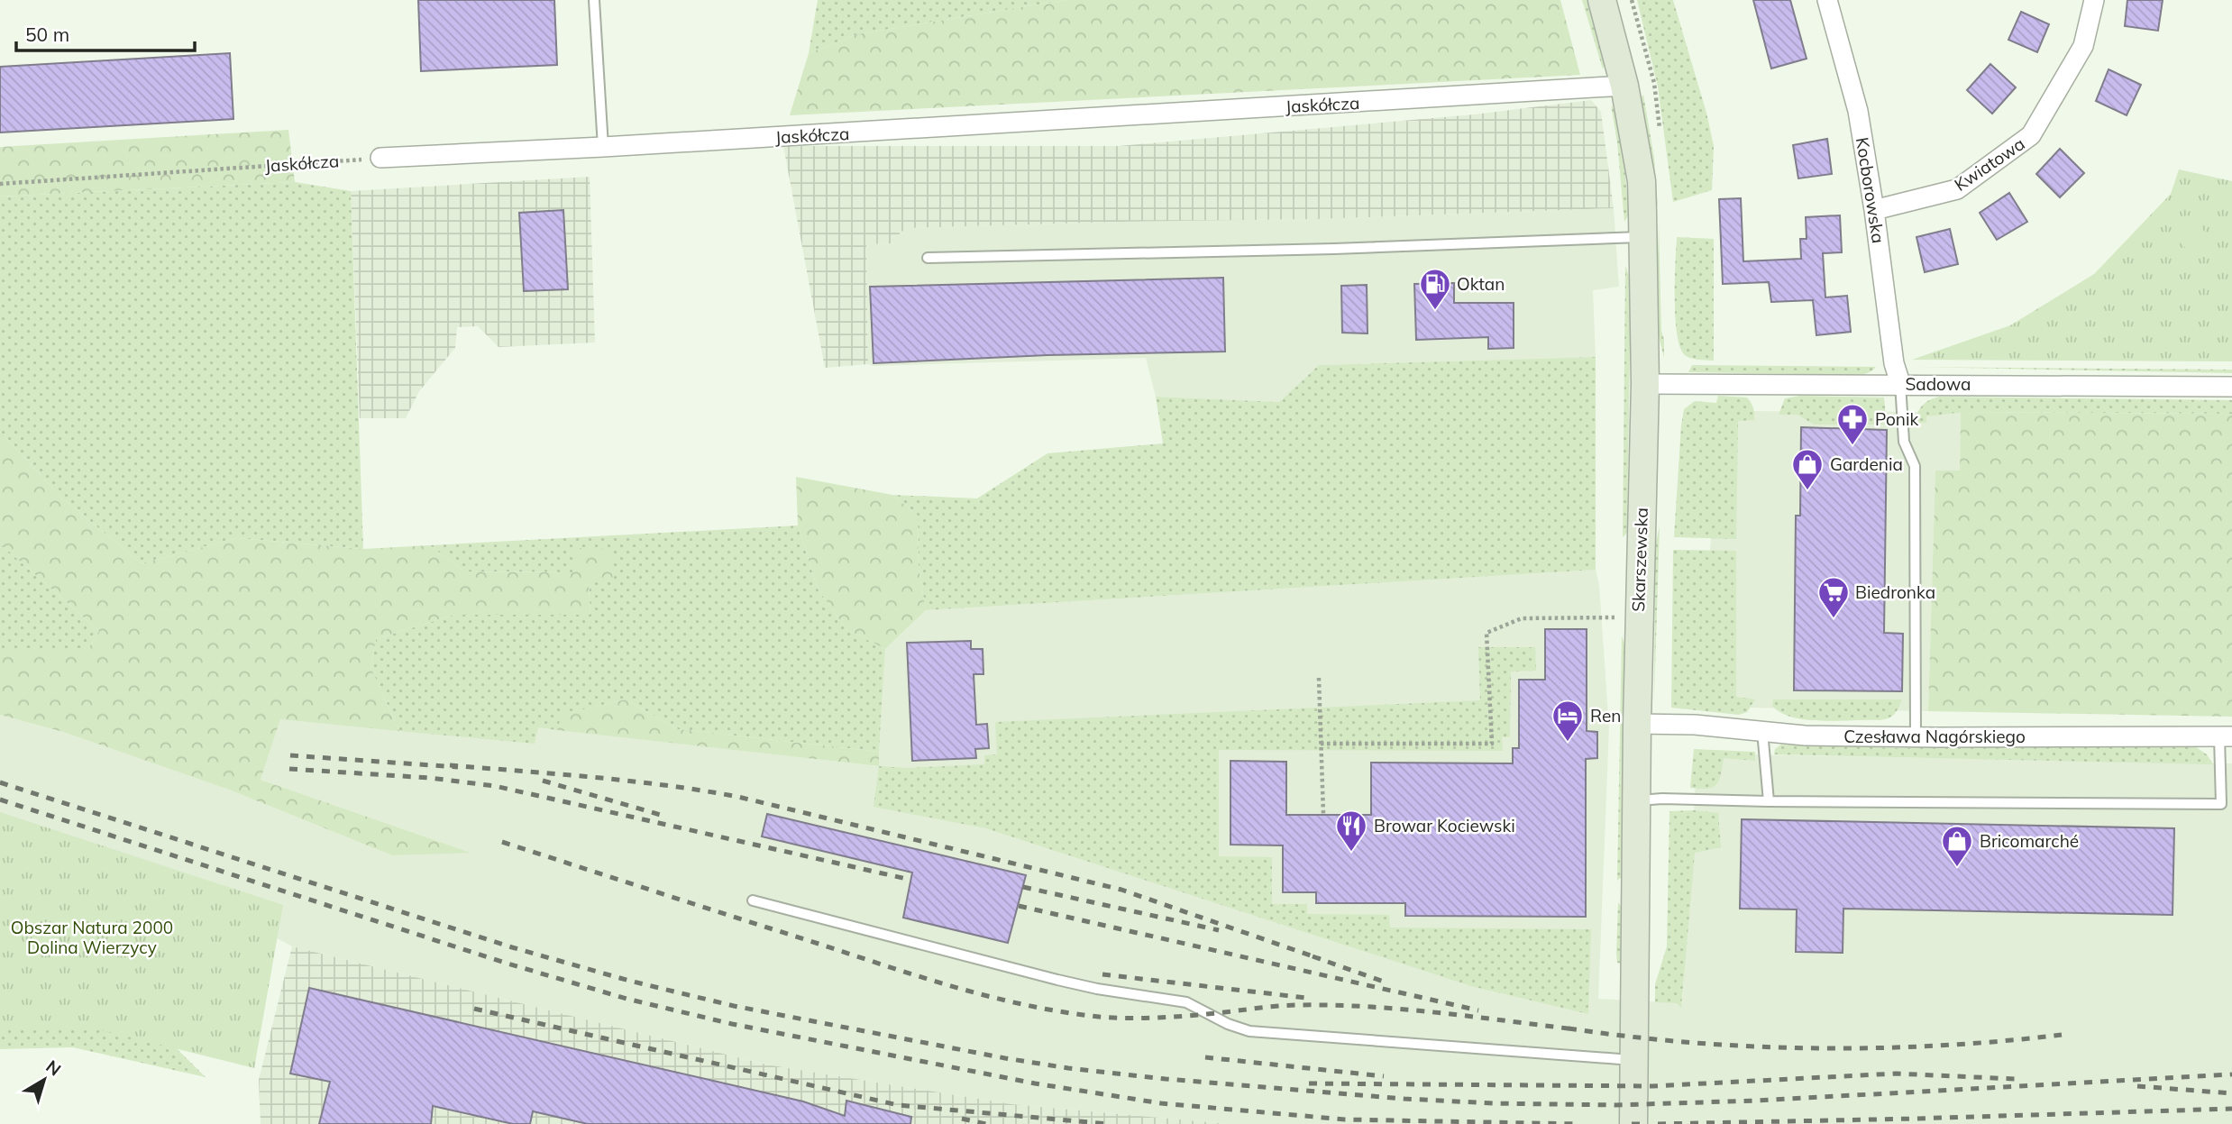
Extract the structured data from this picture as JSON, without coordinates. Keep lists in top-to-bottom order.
{
  "streets": {
    "main road": ["Skarszewska"],
    "street": [
      "Jaskółcza",
      "Kwiatowa",
      "Kocborowska",
      "Sadowa",
      "Czesława Nagórskiego"
    ]
  },
  "crossings": [
    ["Jaskółcza", "Skarszewska"],
    ["Kwiatowa", "Kocborowska"],
    ["Kocborowska", "Sadowa"],
    ["Sadowa", "Skarszewska"],
    ["Skarszewska", "Czesława Nagórskiego"]
  ],
  "parks": ["Obszar Natura 2000 Dolina Wierzycy"],
  "places": {
    "fuel station": ["Oktan"],
    "pharmacy": ["Ponik"],
    "shop": ["Gardenia", "Bricomarché"],
    "supermarket": ["Biedronka"],
    "hotel": ["Ren"],
    "restaurant": ["Browar Kociewski"]
  },
  "scale_bar": "50 m",
  "north": "top right"
}
